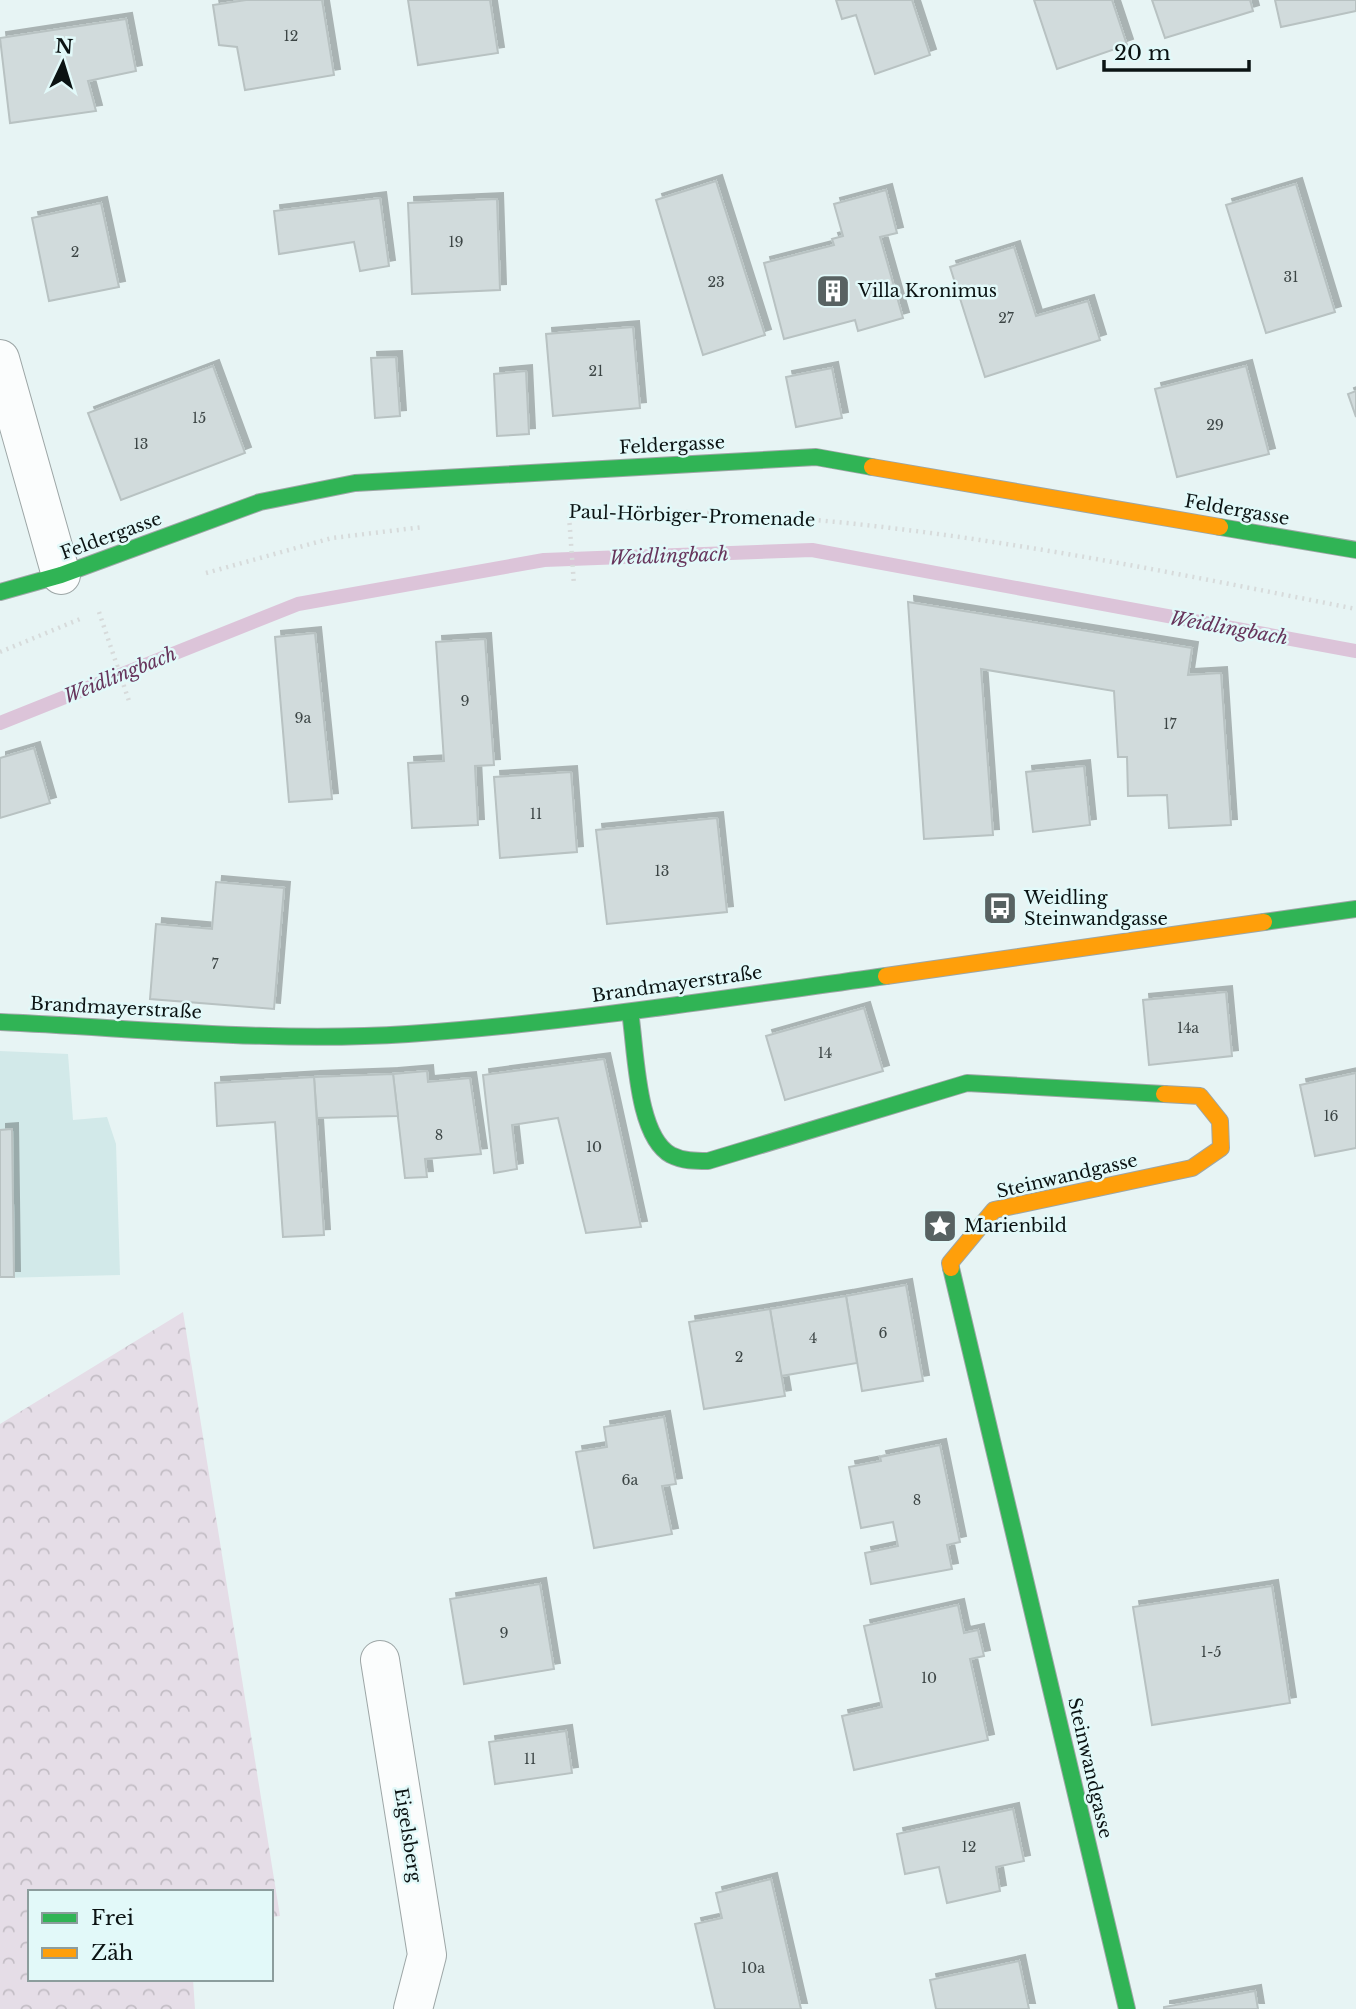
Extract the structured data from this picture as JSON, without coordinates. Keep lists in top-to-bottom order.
{
  "streets": {
    "street": [
      "Feldergasse",
      "Brandmayerstraße",
      "Steinwandgasse",
      "Eigelsberg"
    ],
    "path": ["Paul-Hörbiger-Promenade"]
  },
  "crossings": [
    ["Brandmayerstraße", "Steinwandgasse"]
  ],
  "water": ["Weidlingbach"],
  "places": {
    "building": ["Villa Kronimus"],
    "bus stop": ["Weidling Steinwandgasse"],
    "place": ["Marienbild"]
  },
  "house_numbers": [
    "12",
    "19",
    "2",
    "31",
    "23",
    "27",
    "21",
    "15",
    "29",
    "13",
    "9",
    "9a",
    "17",
    "11",
    "13",
    "7",
    "14a",
    "14",
    "16",
    "8",
    "10",
    "6",
    "4",
    "2",
    "6a",
    "8",
    "9",
    "1-5",
    "10",
    "11",
    "12",
    "10a"
  ],
  "legend": ["Frei", "Zäh"],
  "scale_bar": "20 m",
  "north": "top"
}
